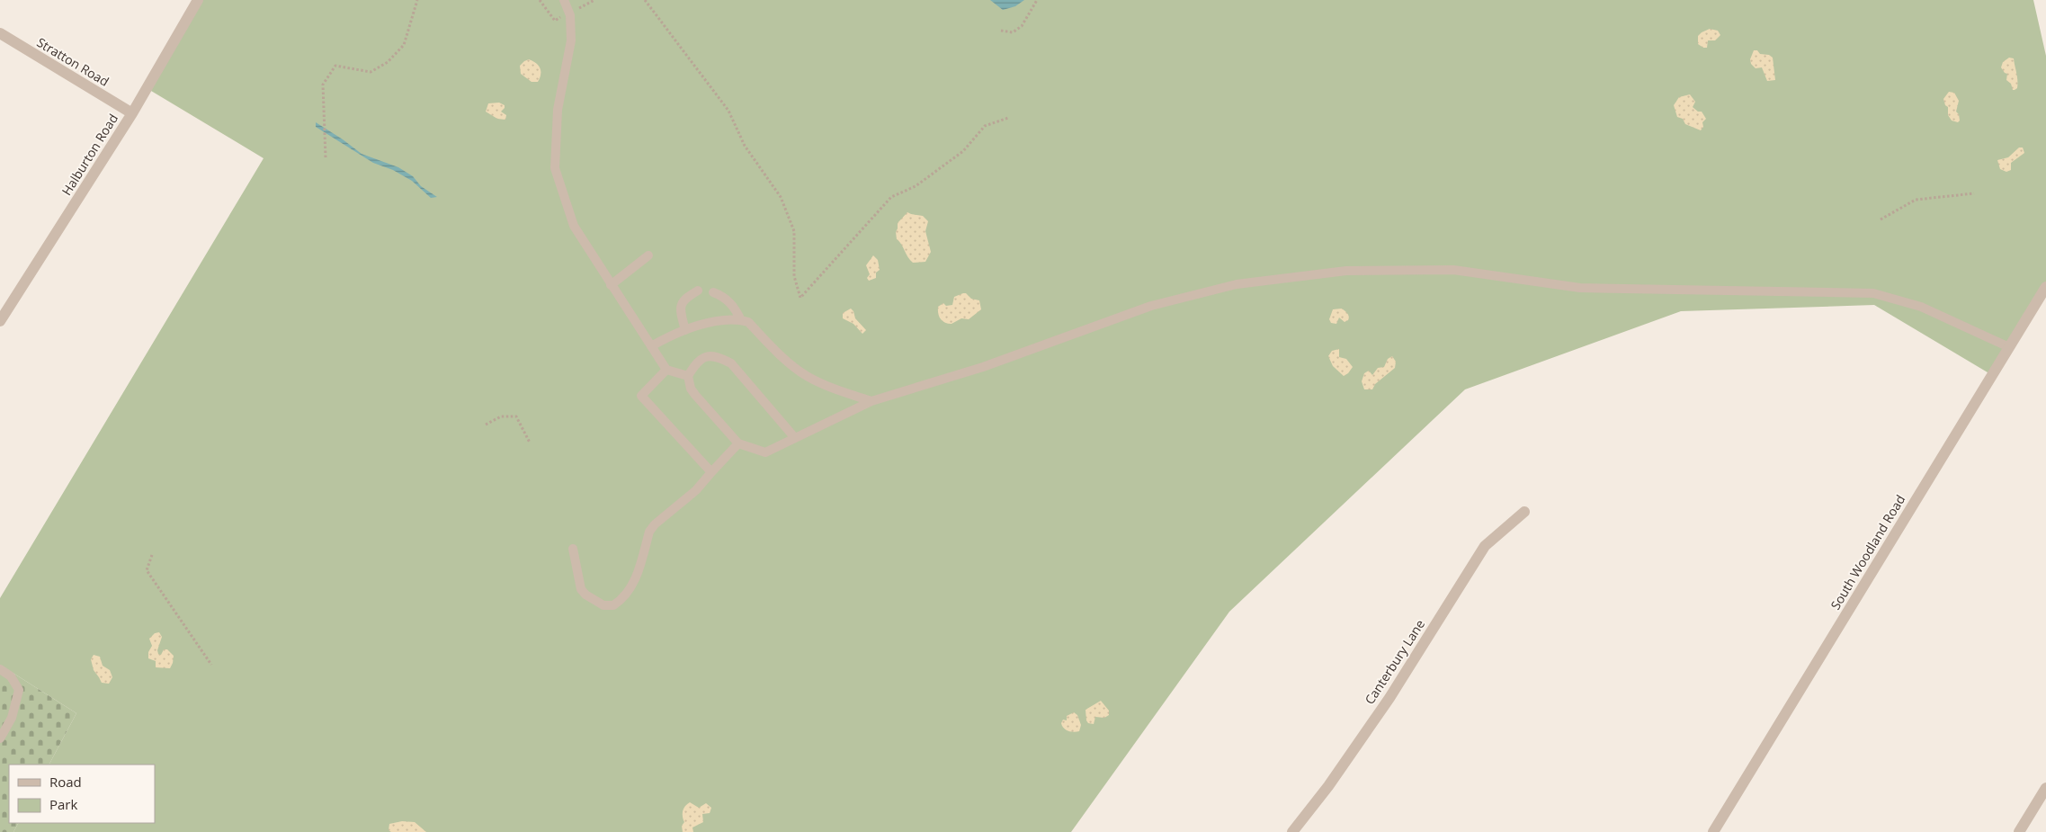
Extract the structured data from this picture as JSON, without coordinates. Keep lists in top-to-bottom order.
{
  "streets": {
    "street": [
      "Stratton Road",
      "Halburton Road",
      "South Woodland Road",
      "Canterbury Lane"
    ]
  },
  "crossings": [
    ["Stratton Road", "Halburton Road"]
  ],
  "legend": ["Road", "Park"]
}
